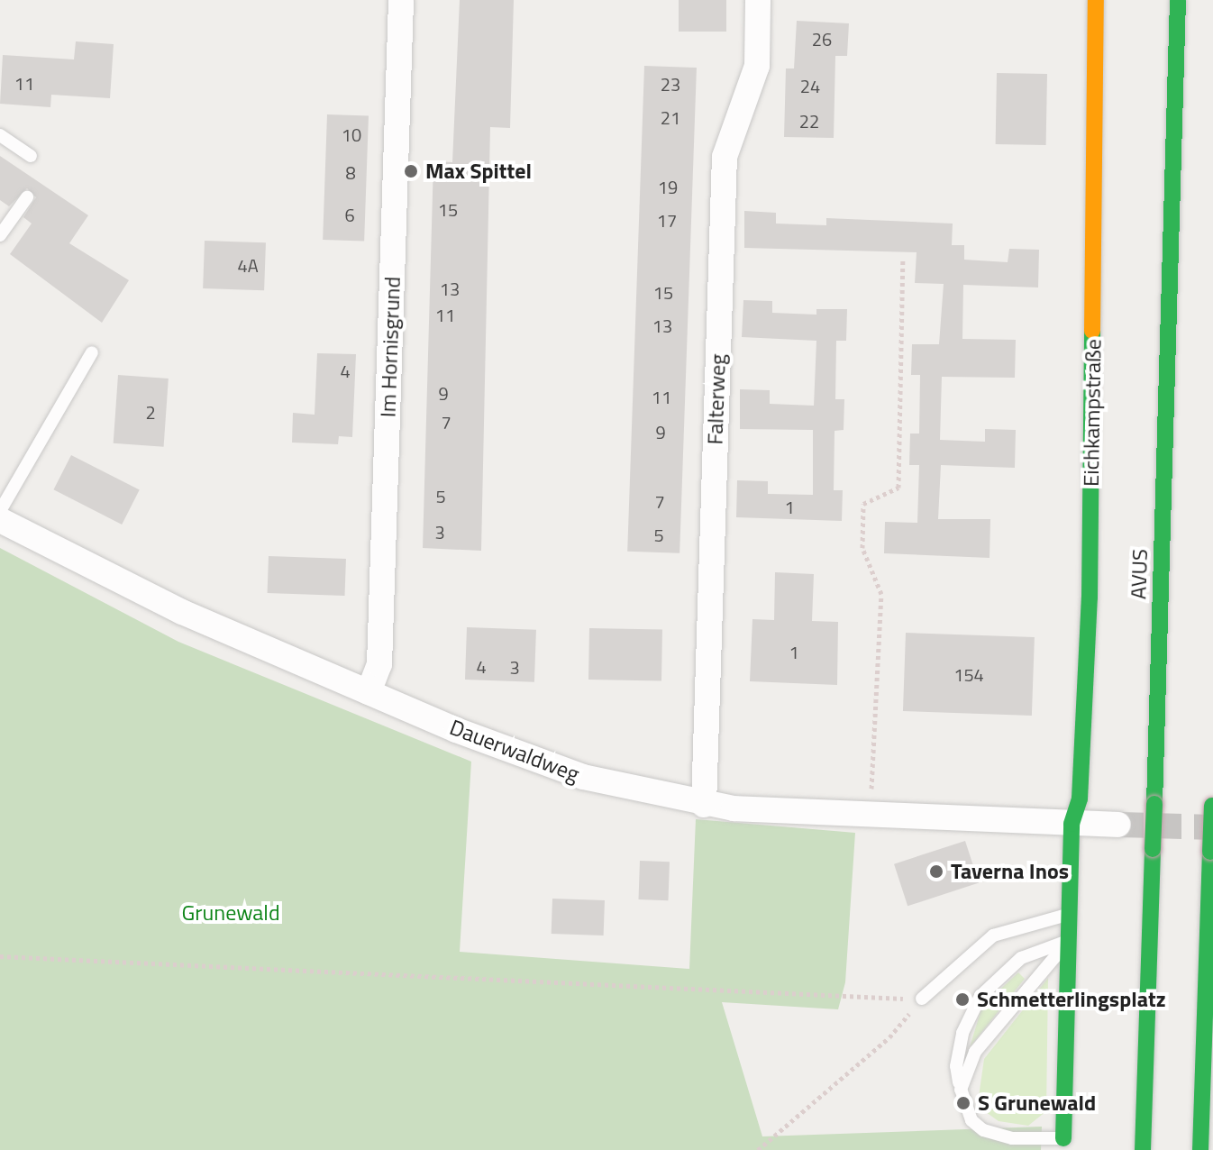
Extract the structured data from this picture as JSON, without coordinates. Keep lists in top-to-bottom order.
{
  "streets": {
    "main road": ["Eichkampstraße", "AVUS"],
    "street": ["Im Hornisgrund", "Falterweg", "Dauerwaldweg"]
  },
  "crossings": [
    ["Im Hornisgrund", "Dauerwaldweg"],
    ["Falterweg", "Dauerwaldweg"],
    ["Eichkampstraße", "Dauerwaldweg"]
  ],
  "parks": ["Grunewald"],
  "places": [
    "Max Spittel",
    "Taverna Inos",
    "Schmetterlingsplatz",
    "S Grunewald"
  ],
  "house_numbers": [
    "26",
    "11",
    "23",
    "24",
    "21",
    "22",
    "10",
    "8",
    "19",
    "15",
    "6",
    "17",
    "4A",
    "13",
    "15",
    "11",
    "13",
    "4",
    "9",
    "11",
    "2",
    "7",
    "9",
    "5",
    "7",
    "1",
    "3",
    "5",
    "1",
    "4",
    "3",
    "154"
  ]
}
